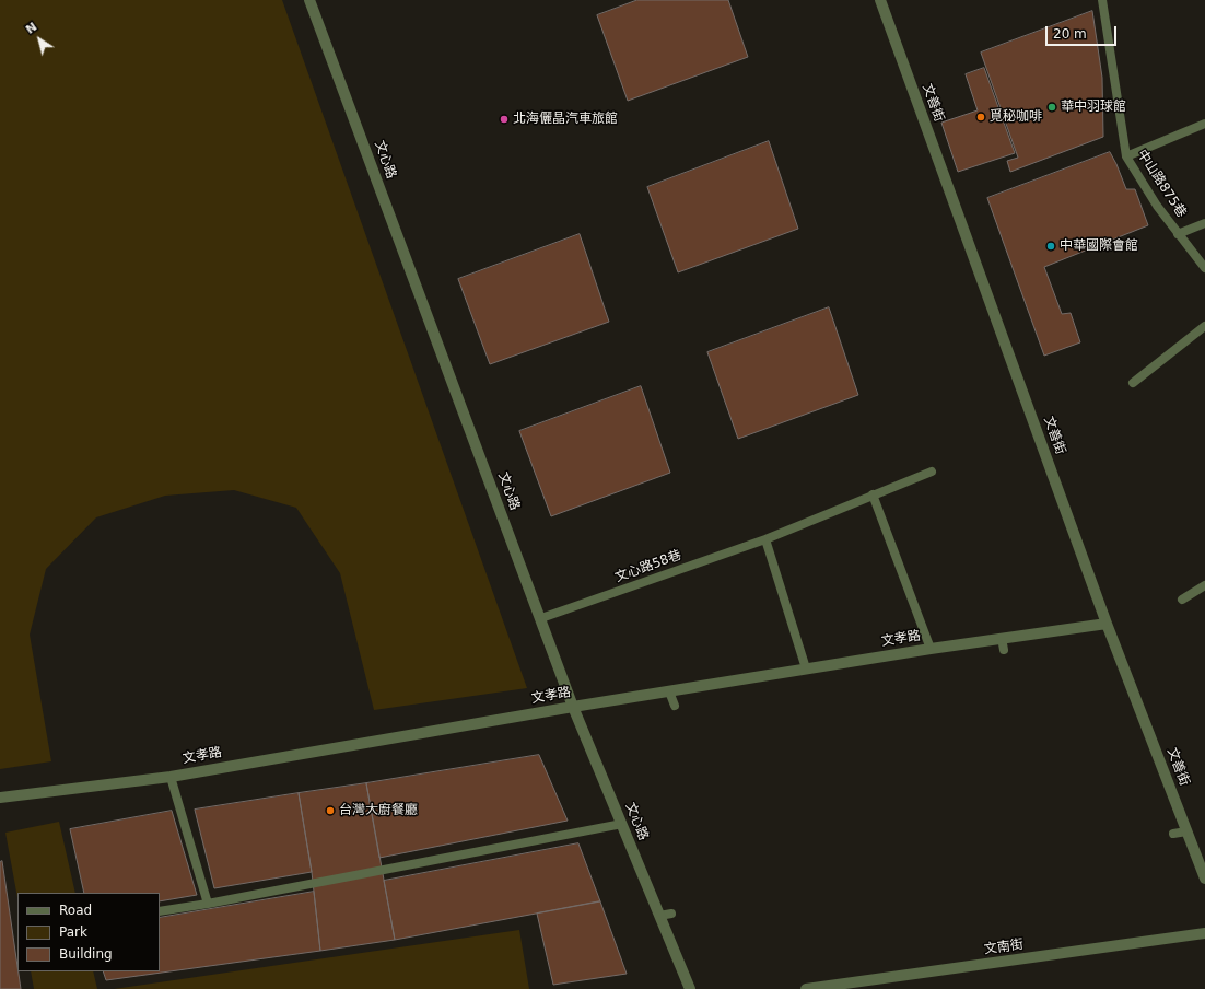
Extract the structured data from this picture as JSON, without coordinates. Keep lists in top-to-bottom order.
{
  "streets": {
    "street": [
      "文善街",
      "文心路",
      "文孝路",
      "文南街"
    ],
    "lane": ["中山路875巷", "文心路58巷"]
  },
  "crossings": [
    ["文善街", "文孝路"],
    ["文心路", "文心路58巷"],
    ["文心路", "文孝路"]
  ],
  "places": [
    "華中羽球館",
    "覓秘咖啡",
    "北海儷晶汽車旅館",
    "中華國際會館",
    "台灣大廚餐廳"
  ],
  "legend": ["Road", "Park", "Building"],
  "scale_bar": "20 m",
  "north": "top left"
}
